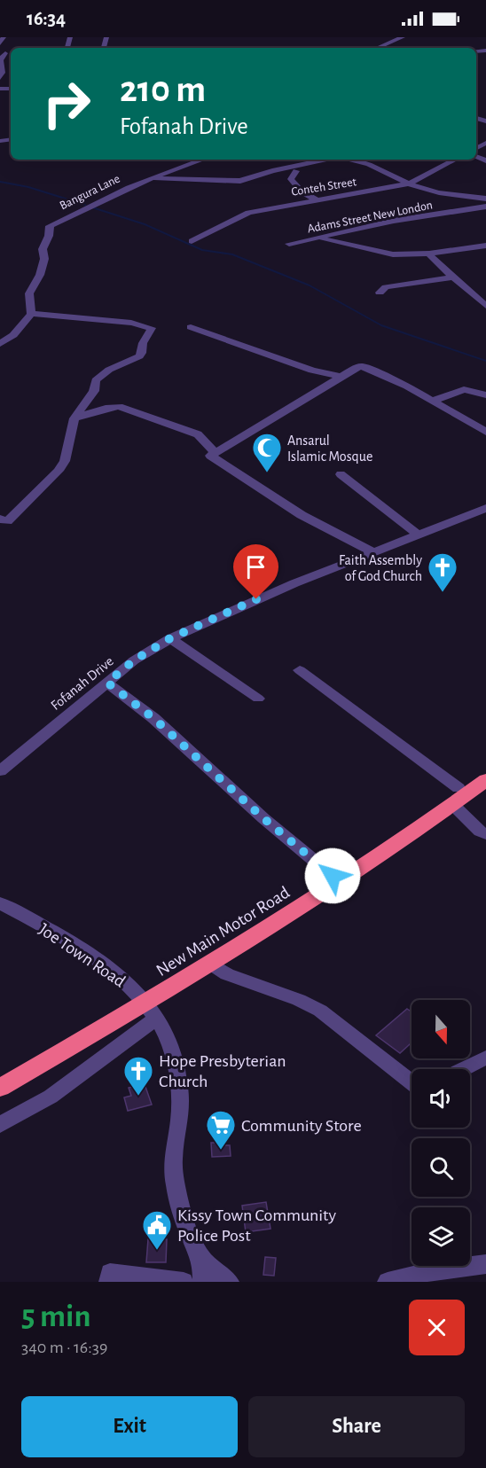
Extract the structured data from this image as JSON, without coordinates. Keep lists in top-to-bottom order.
{
  "streets": {
    "highway": ["New Main Motor Road"],
    "street": [
      "Conteh Street",
      "Bangura Lane",
      "Adams Street New London",
      "Fofanah Drive",
      "Joe Town Road"
    ]
  },
  "crossings": [
    ["New Main Motor Road", "Joe Town Road"]
  ],
  "places": {
    "mosque": ["Ansarul Islamic Mosque"],
    "church": ["Faith Assembly of God Church", "Hope Presbyterian Church"],
    "supermarket": ["Community Store"],
    "public building": ["Kissy Town Community Police Post"]
  },
  "north": "bottom",
  "page": {
    "status": "16:34",
    "turn": ["210 m", "Fofanah Drive"],
    "heading": ["5 min", "340 m · 16:39"],
    "buttons": ["Exit", "Share"]
  }
}
